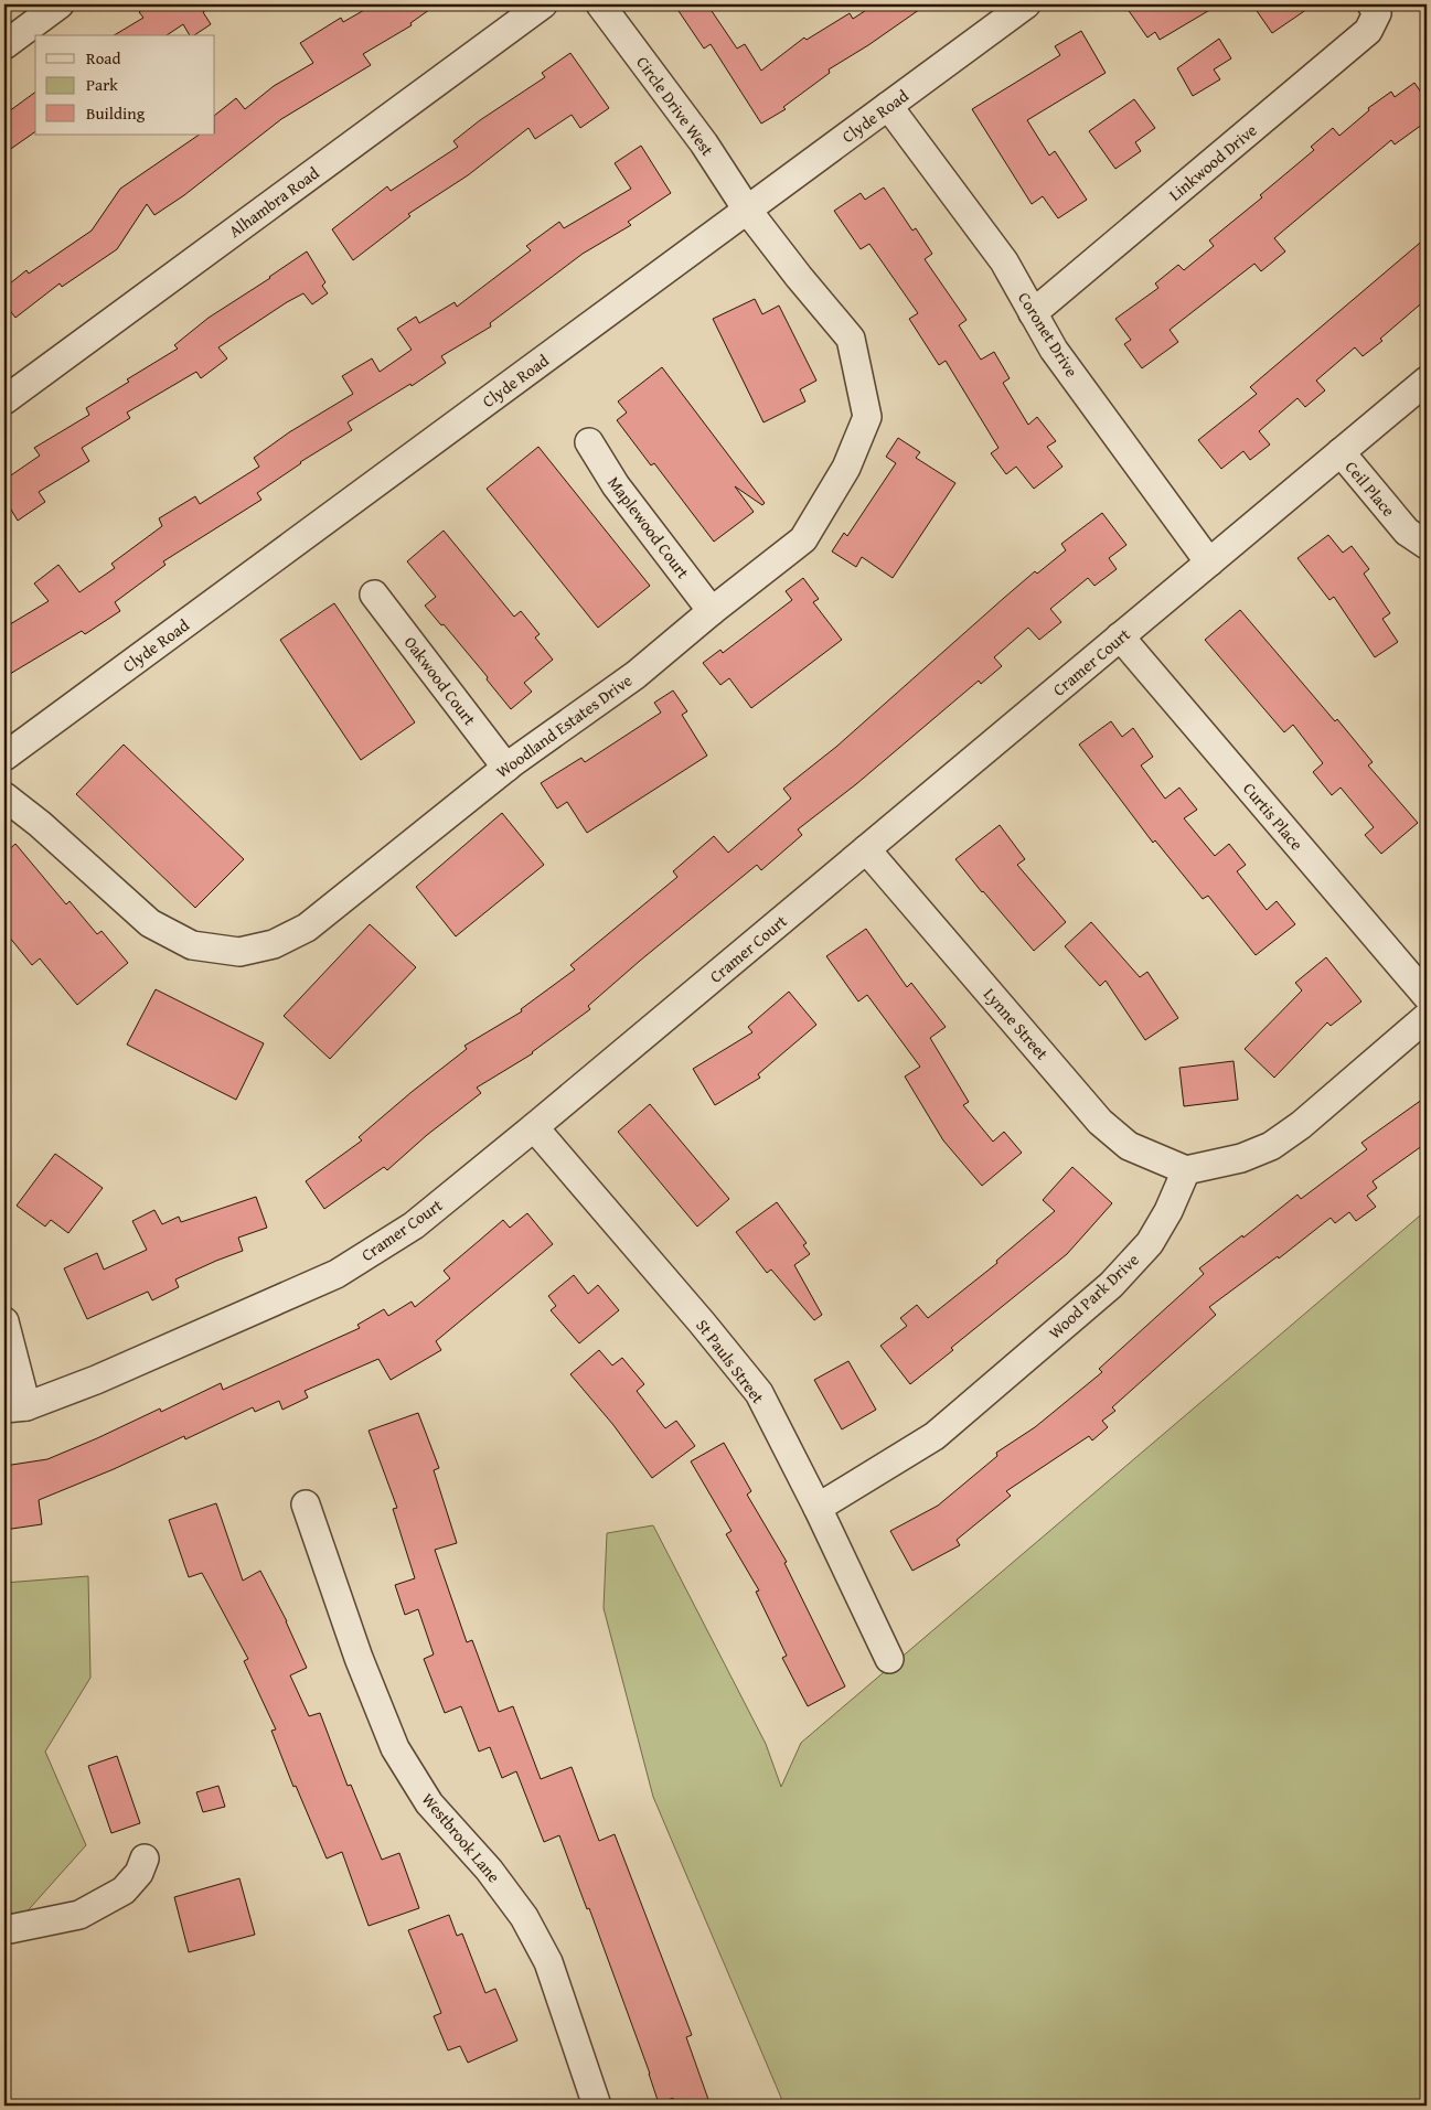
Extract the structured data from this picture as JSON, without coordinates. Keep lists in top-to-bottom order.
{
  "streets": {
    "street": [
      "Circle Drive West",
      "Clyde Road",
      "Linkwood Drive",
      "Alhambra Road",
      "Coronet Drive",
      "Ceil Place",
      "Maplewood Court",
      "Cramer Court",
      "Oakwood Court",
      "Woodland Estates Drive",
      "Curtis Place",
      "Lynne Street",
      "Wood Park Drive",
      "St Pauls Street",
      "Westbrook Lane"
    ]
  },
  "crossings": [
    ["Circle Drive West", "Clyde Road"],
    ["Circle Drive West", "Woodland Estates Drive"],
    ["Clyde Road", "Coronet Drive"],
    ["Clyde Road", "Woodland Estates Drive"],
    ["Linkwood Drive", "Coronet Drive"],
    ["Coronet Drive", "Cramer Court"],
    ["Ceil Place", "Cramer Court"],
    ["Maplewood Court", "Woodland Estates Drive"],
    ["Cramer Court", "Curtis Place"],
    ["Cramer Court", "Lynne Street"],
    ["Cramer Court", "St Pauls Street"],
    ["Oakwood Court", "Woodland Estates Drive"],
    ["Lynne Street", "Wood Park Drive"],
    ["Wood Park Drive", "St Pauls Street"]
  ],
  "legend": ["Road", "Park", "Building"]
}
